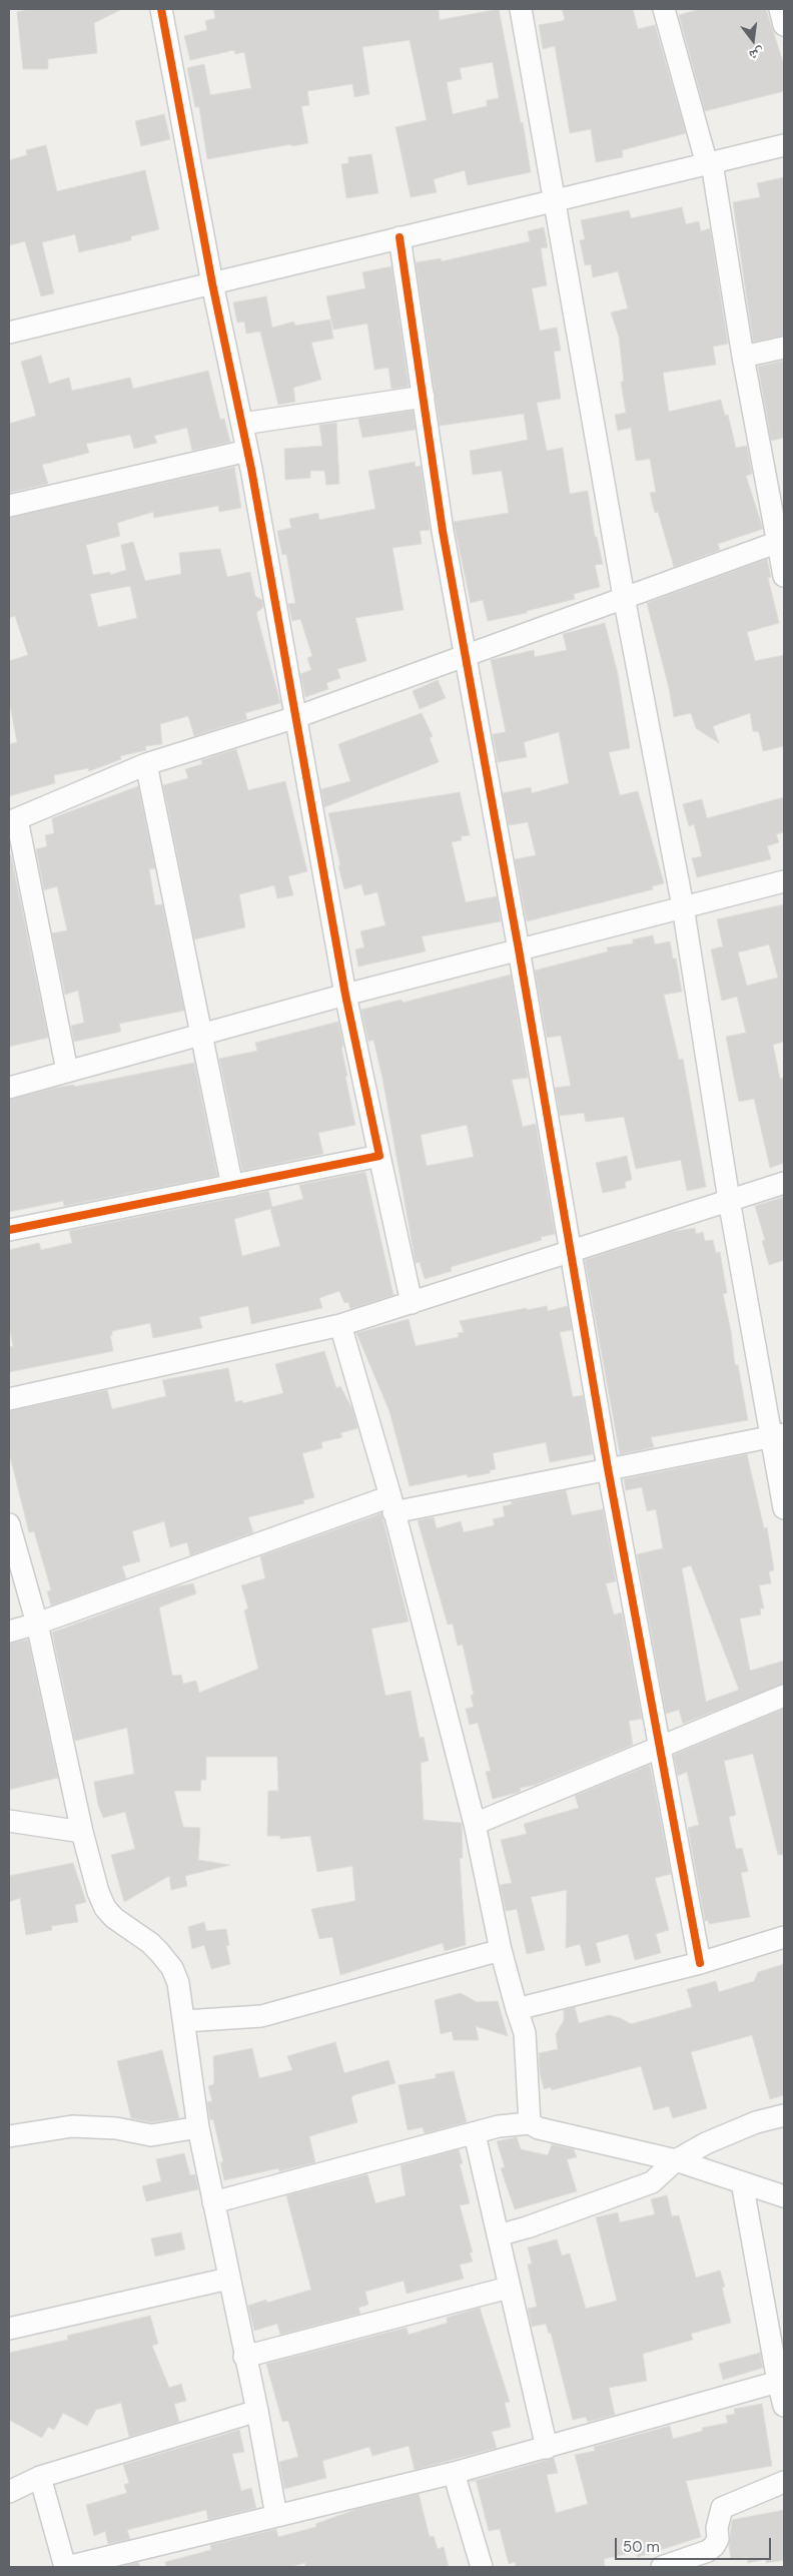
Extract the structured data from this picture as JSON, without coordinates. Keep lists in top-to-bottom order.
{
  "scale_bar": "50 m",
  "north": "bottom"
}
